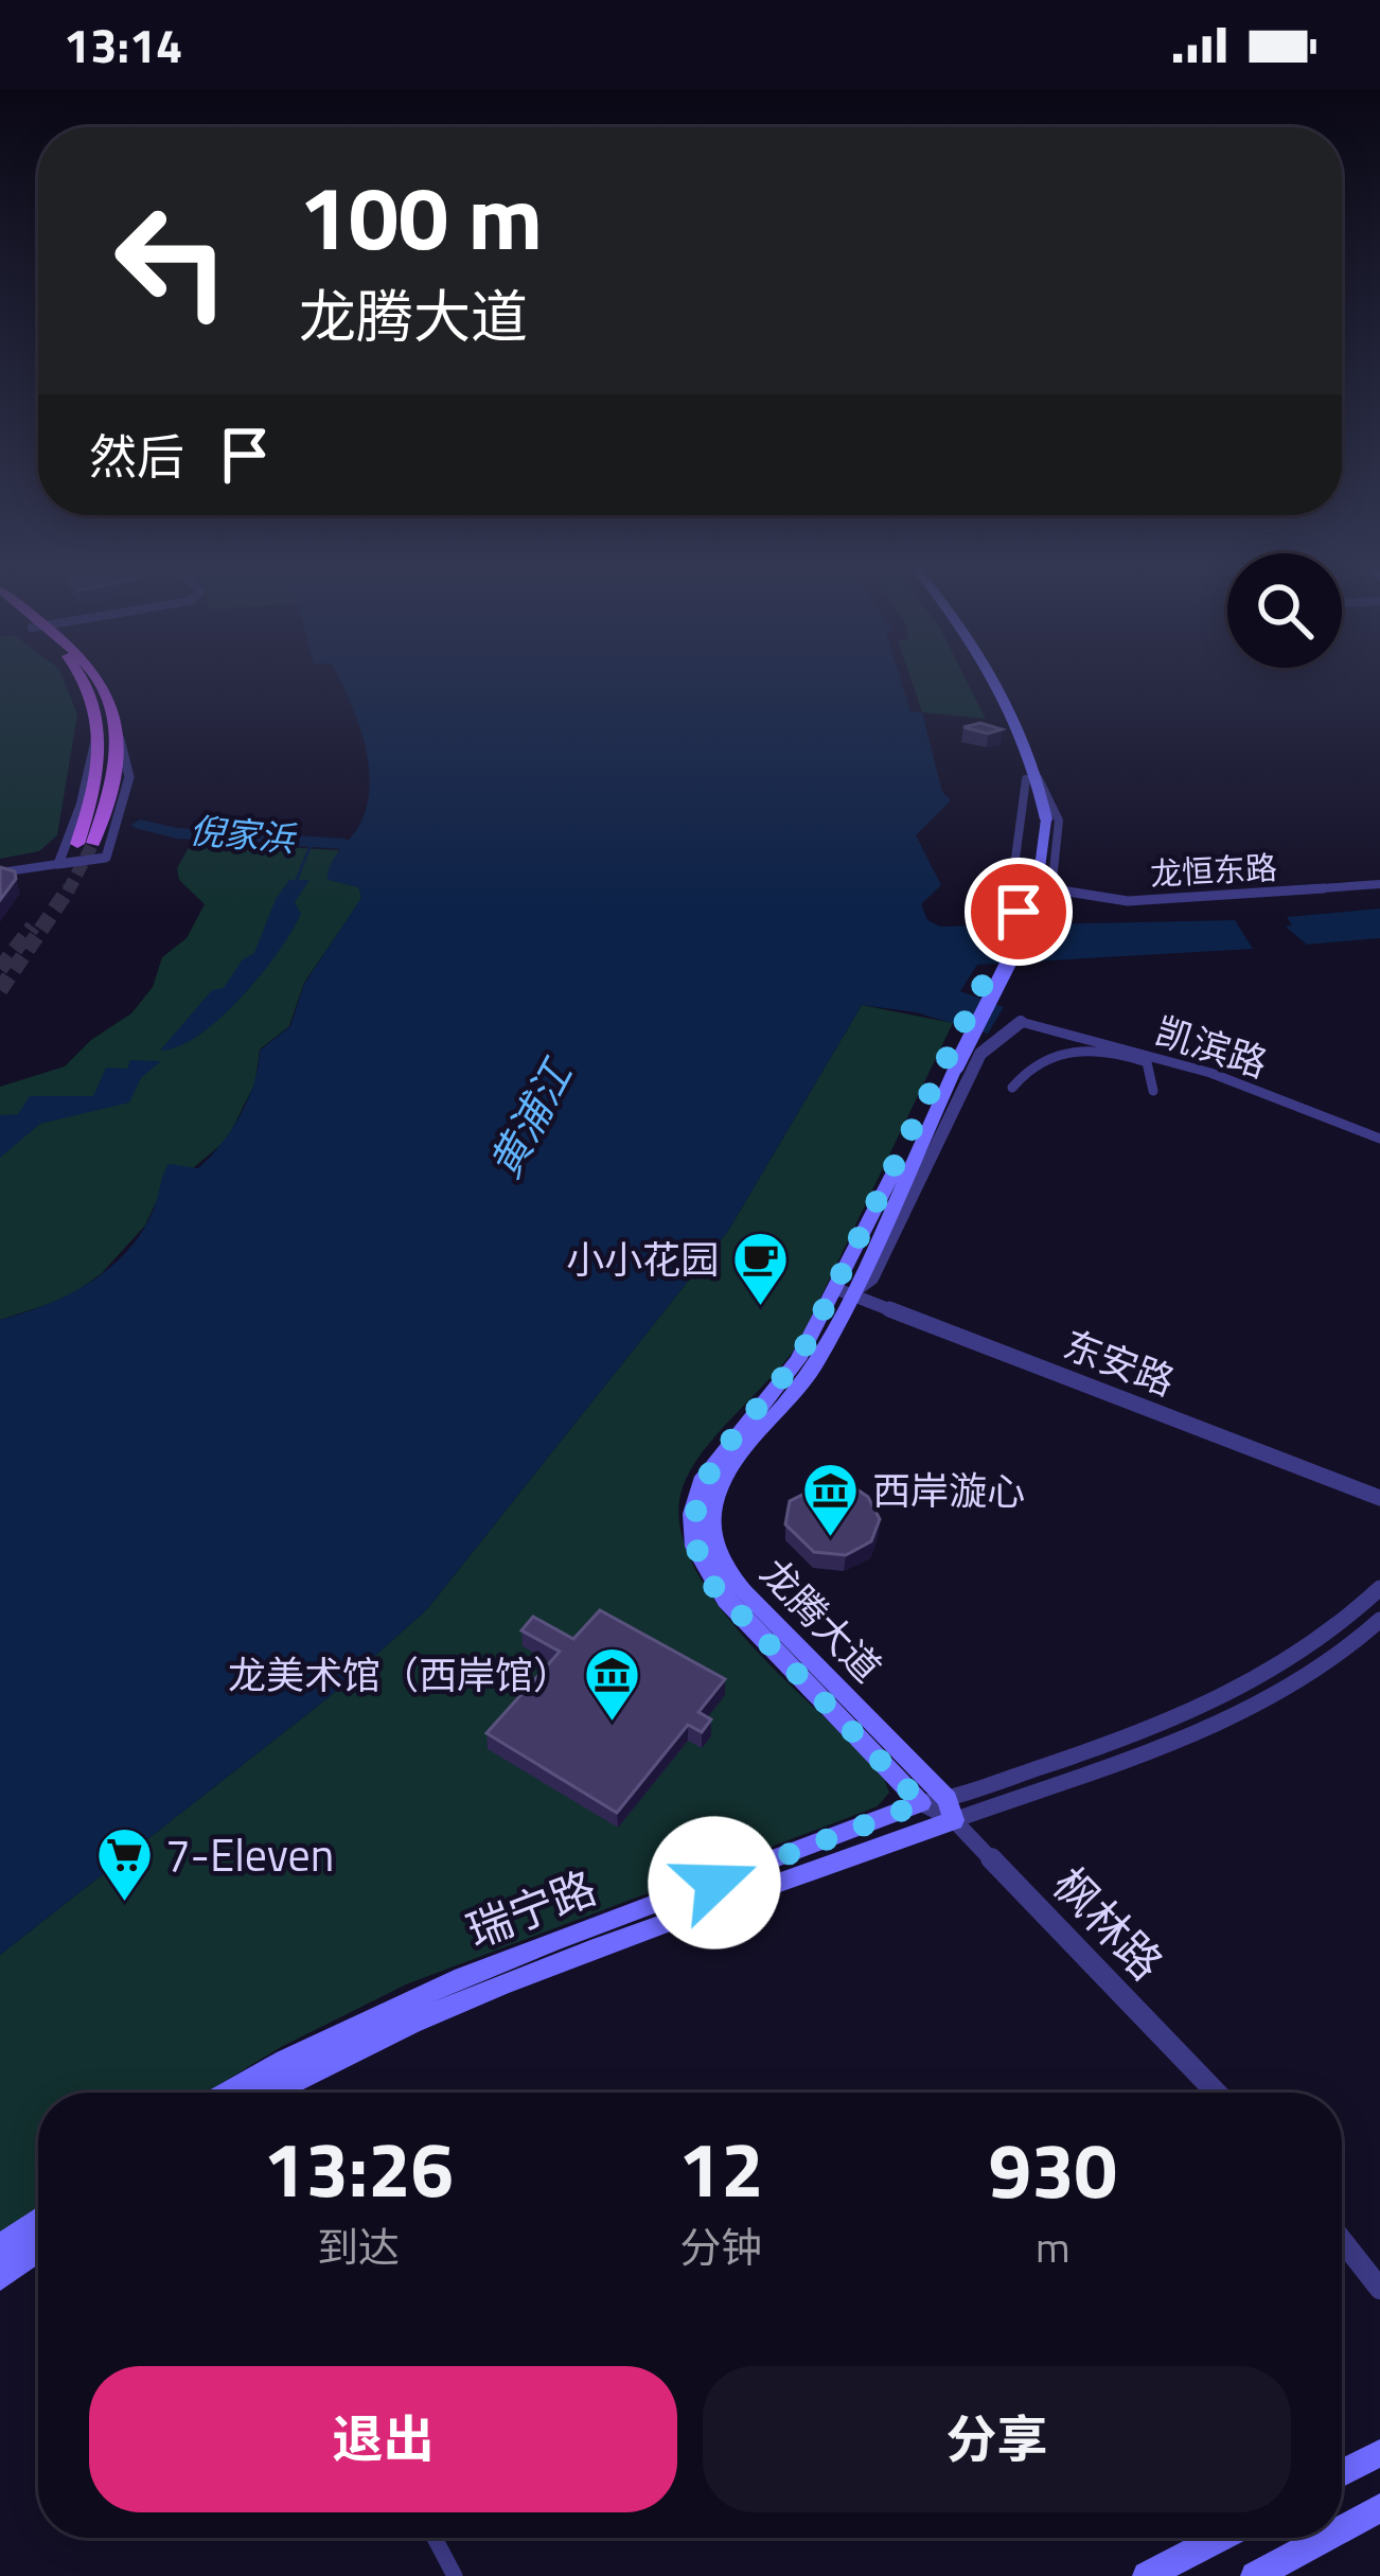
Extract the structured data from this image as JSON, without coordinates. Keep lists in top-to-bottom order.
{
  "streets": {
    "main road": ["龙腾大道", "瑞宁路"],
    "street": [
      "龙恒东路",
      "凯滨路",
      "东安路",
      "枫林路"
    ]
  },
  "crossings": [
    ["东安路", "龙腾大道"],
    ["龙腾大道", "瑞宁路"],
    ["龙腾大道", "枫林路"],
    ["瑞宁路", "枫林路"]
  ],
  "water": ["倪家浜", "黄浦江"],
  "places": {
    "cafe": ["小小花园"],
    "museum": ["西岸漩心", "龙美术馆（西岸馆）"],
    "supermarket": ["7-Eleven"]
  },
  "page": {
    "status": "13:14",
    "turn": ["100 m", "龙腾大道"],
    "then": "然后",
    "eta": [
      "13:26",
      "到达",
      "12",
      "分钟",
      "930",
      "m"
    ],
    "buttons": ["退出", "分享"]
  }
}
